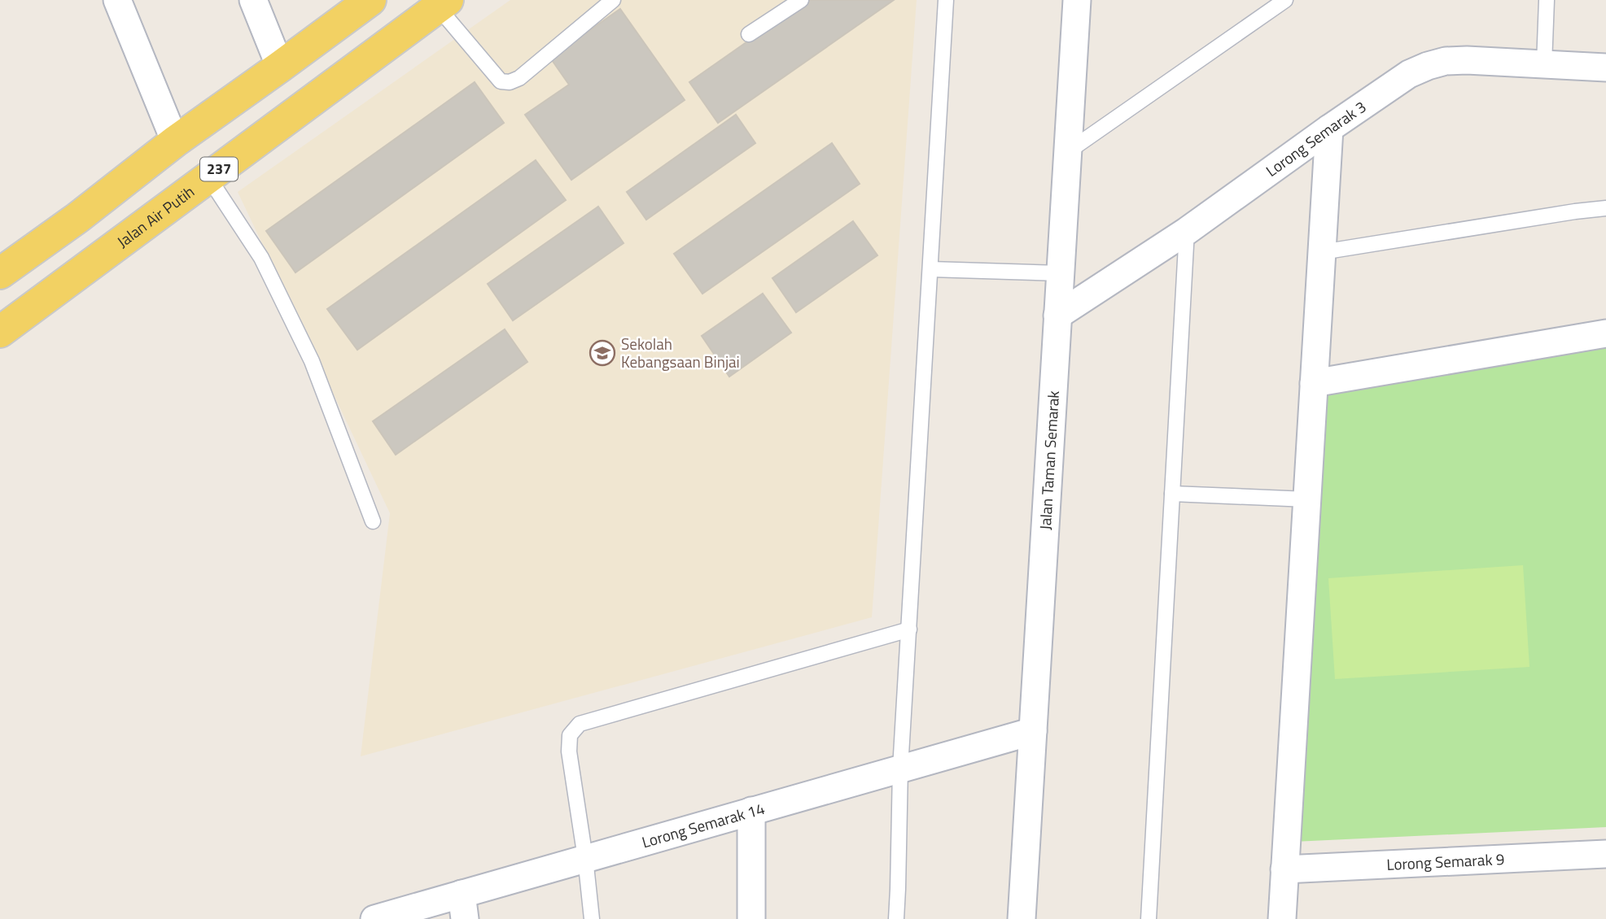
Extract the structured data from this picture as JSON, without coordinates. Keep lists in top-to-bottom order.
{
  "streets": {
    "main road": ["237", "Jalan Air Putih"],
    "street": [
      "Lorong Semarak 3",
      "Jalan Taman Semarak",
      "Lorong Semarak 14",
      "Lorong Semarak 9"
    ]
  },
  "crossings": [
    ["Lorong Semarak 3", "Jalan Taman Semarak"],
    ["Jalan Taman Semarak", "Lorong Semarak 14"]
  ],
  "places": {
    "school or university": ["Sekolah Kebangsaan Binjai"]
  }
}
